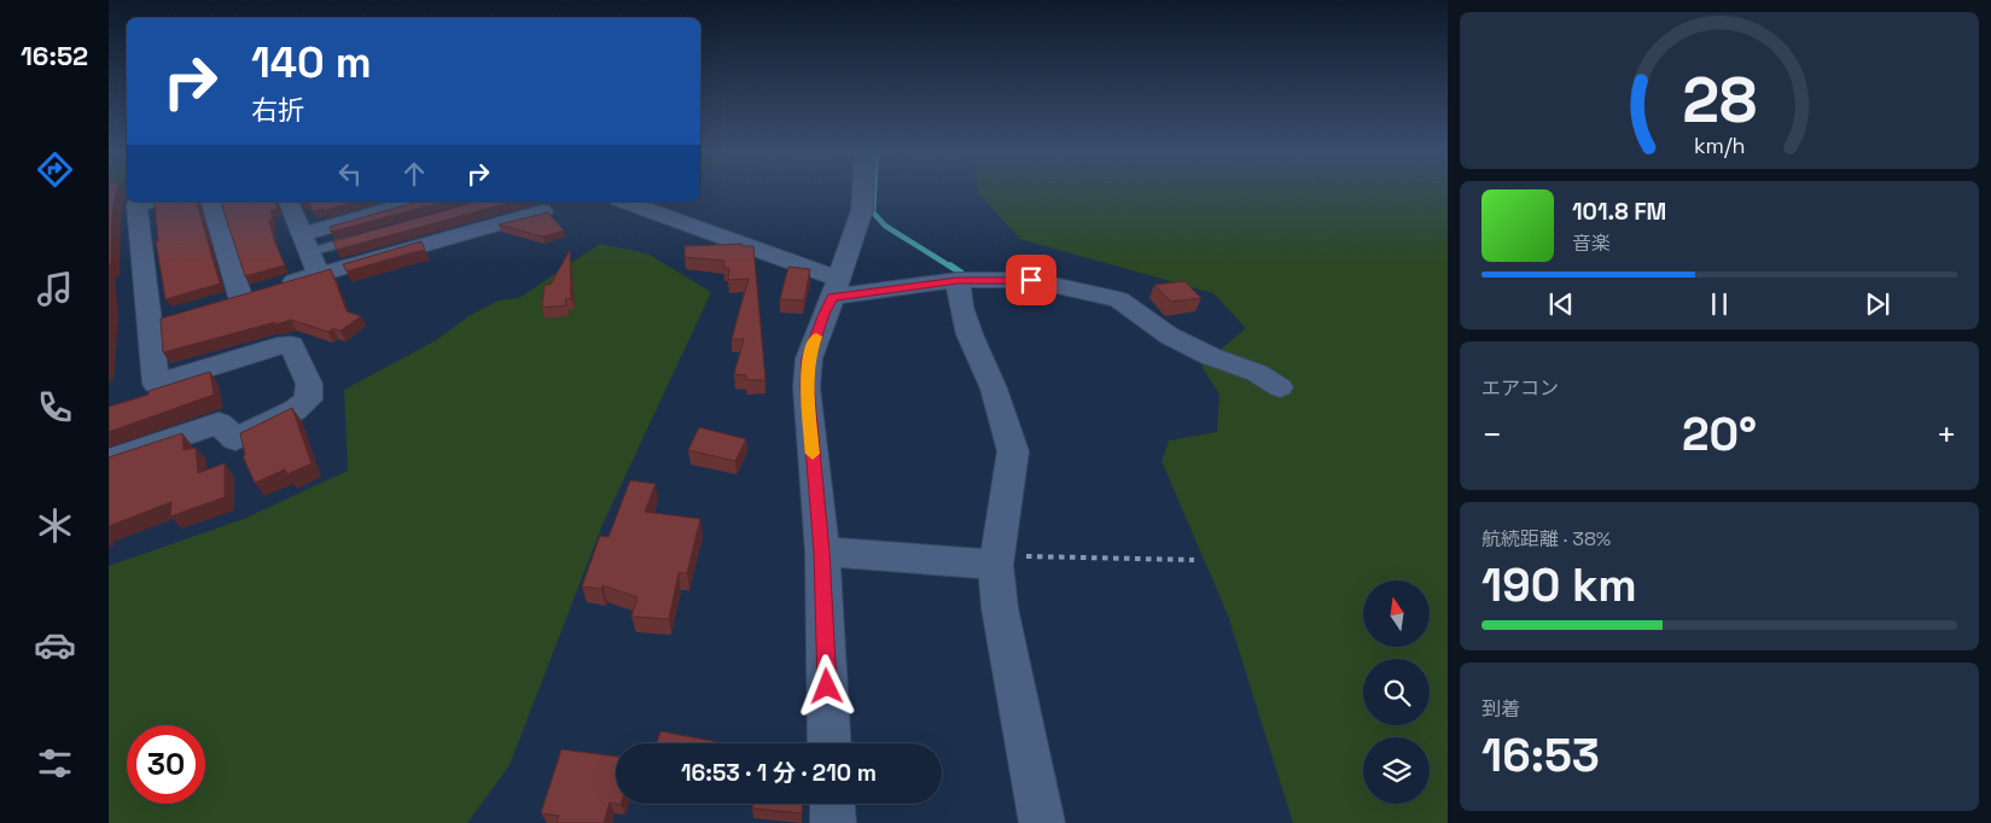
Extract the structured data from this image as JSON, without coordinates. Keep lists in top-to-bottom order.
{
  "north": "top",
  "page": {
    "tabs": "16:52",
    "turn": ["140 m", "右折"],
    "song": ["101.8 FM", "音楽"],
    "tile": [
      "エアコン",
      ["航続距離 · 38%", "190 km"],
      ["到着", "16:53"]
    ],
    "heat": ["−", "20°", "+"],
    "limit": "30",
    "trip": "16:53 · 1 分 · 210 m",
    "gauge": ["28", "km/h"]
  }
}
